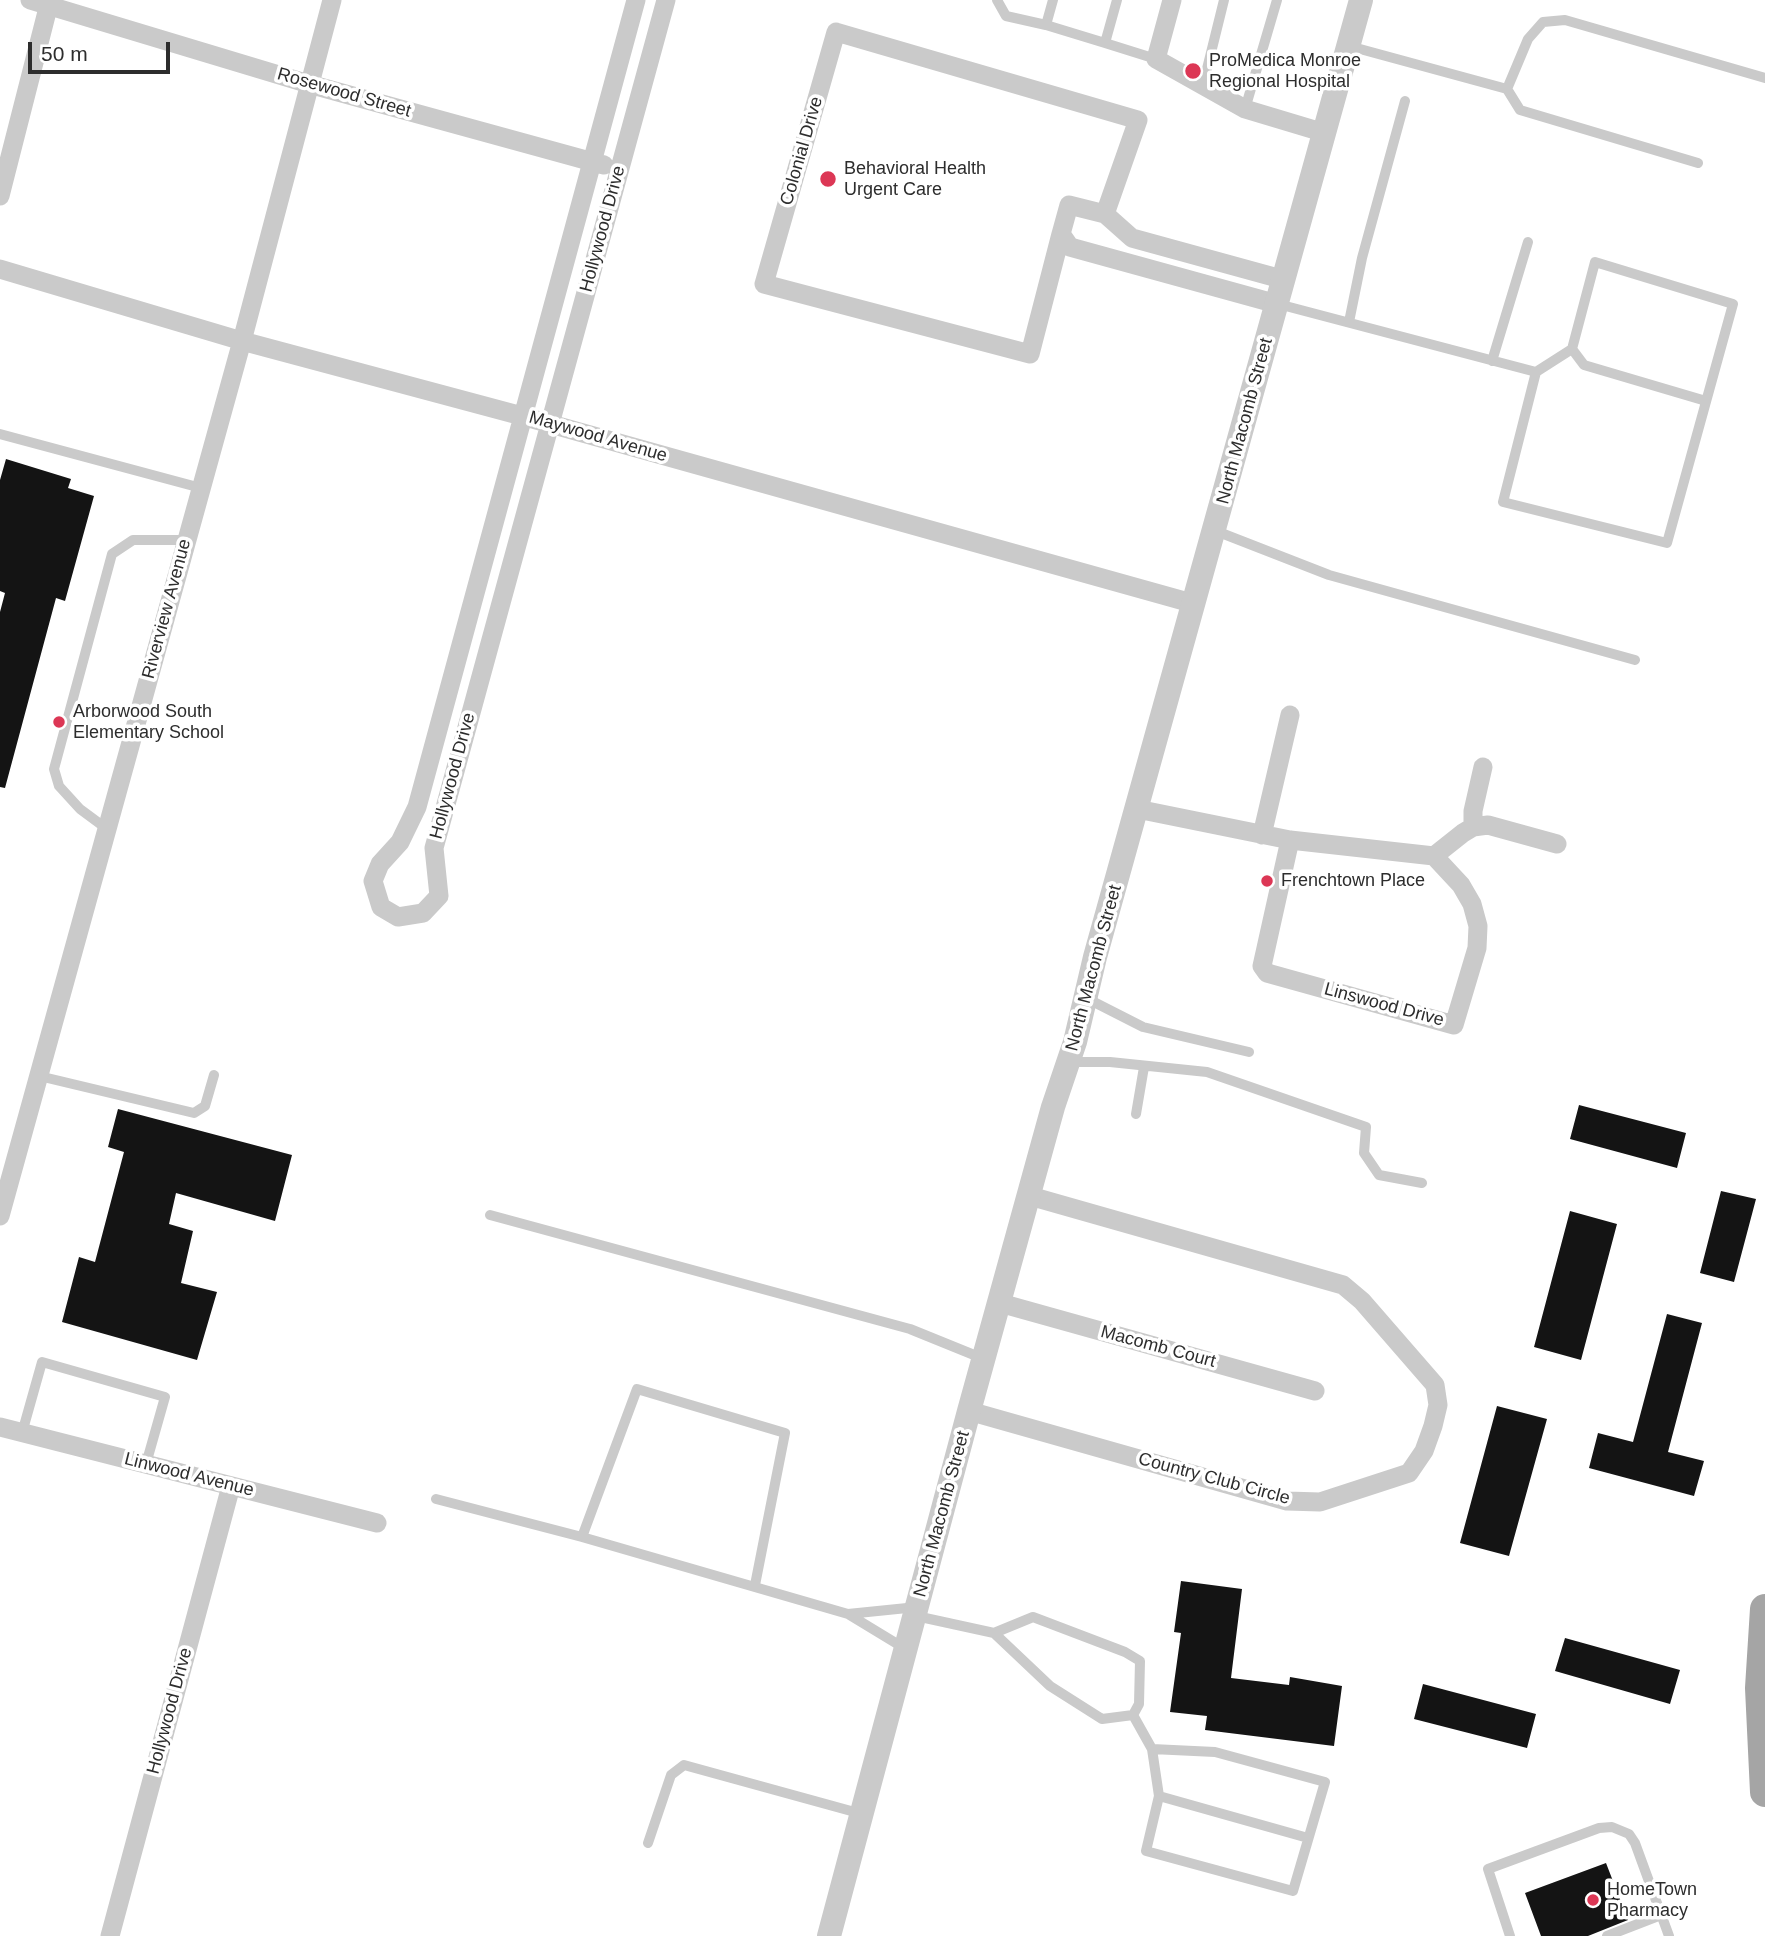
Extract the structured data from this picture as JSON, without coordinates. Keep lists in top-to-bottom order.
{
  "streets": {
    "street": [
      "Rosewood Street",
      "Colonial Drive",
      "Hollywood Drive",
      "North Macomb Street",
      "Maywood Avenue",
      "Riverview Avenue",
      "Linswood Drive",
      "Macomb Court",
      "Linwood Avenue",
      "Country Club Circle"
    ]
  },
  "crossings": [
    ["Rosewood Street", "Hollywood Drive"],
    ["Rosewood Street", "Riverview Avenue"],
    ["Colonial Drive", "North Macomb Street"],
    ["Hollywood Drive", "Maywood Avenue"],
    ["Hollywood Drive", "Linwood Avenue"],
    ["North Macomb Street", "Maywood Avenue"],
    ["North Macomb Street", "Macomb Court"],
    ["North Macomb Street", "Country Club Circle"],
    ["Maywood Avenue", "Riverview Avenue"]
  ],
  "places": [
    "ProMedica Monroe Regional Hospital",
    "Behavioral Health Urgent Care",
    "Arborwood South Elementary School",
    "Frenchtown Place",
    "HomeTown Pharmacy"
  ],
  "scale_bar": "50 m"
}
